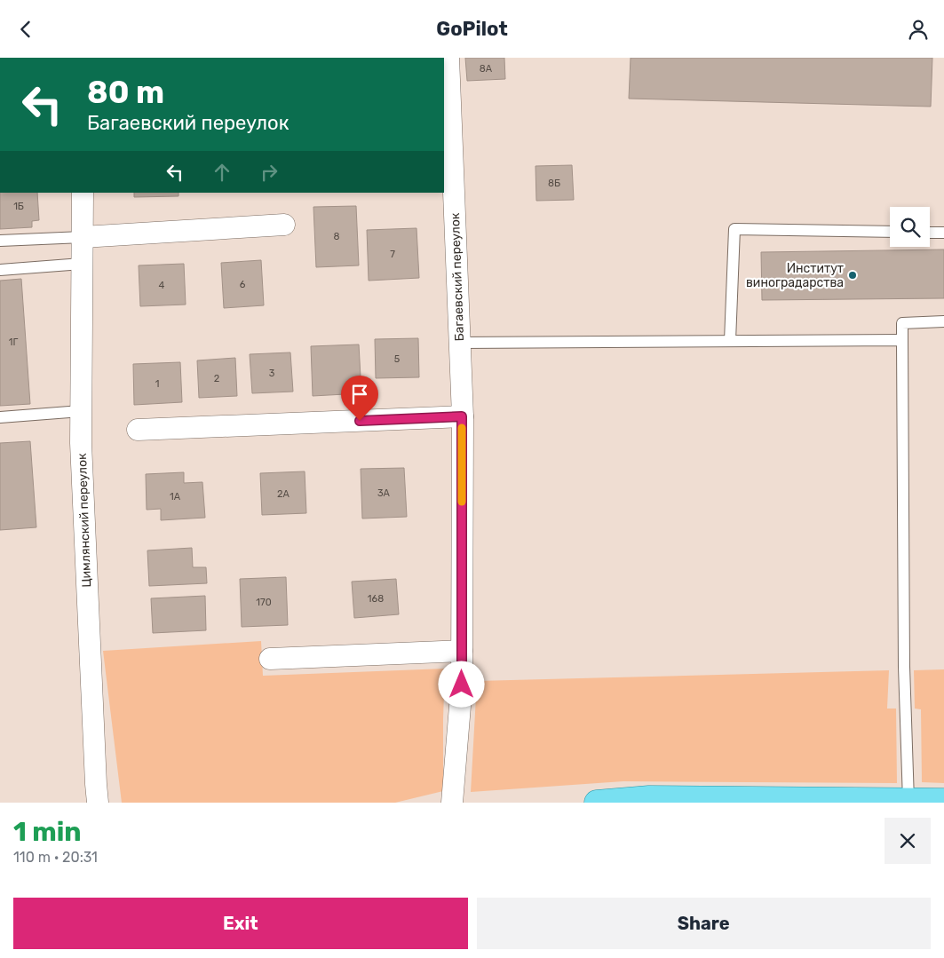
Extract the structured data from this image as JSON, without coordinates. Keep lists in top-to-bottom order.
{
  "streets": {
    "street": ["Багаевский переулок", "Цимлянский переулок"]
  },
  "places": ["Институт виноградарства"],
  "house_numbers": [
    "8А",
    "8Б",
    "1Б",
    "8",
    "7",
    "6",
    "4",
    "1Г",
    "5",
    "3",
    "2",
    "1",
    "3А",
    "2А",
    "1А",
    "168",
    "170"
  ],
  "page": {
    "header": "GoPilot",
    "turn": ["80 m", "Багаевский переулок"],
    "heading": ["1 min", "110 m · 20:31"],
    "buttons": ["Exit", "Share"]
  }
}
